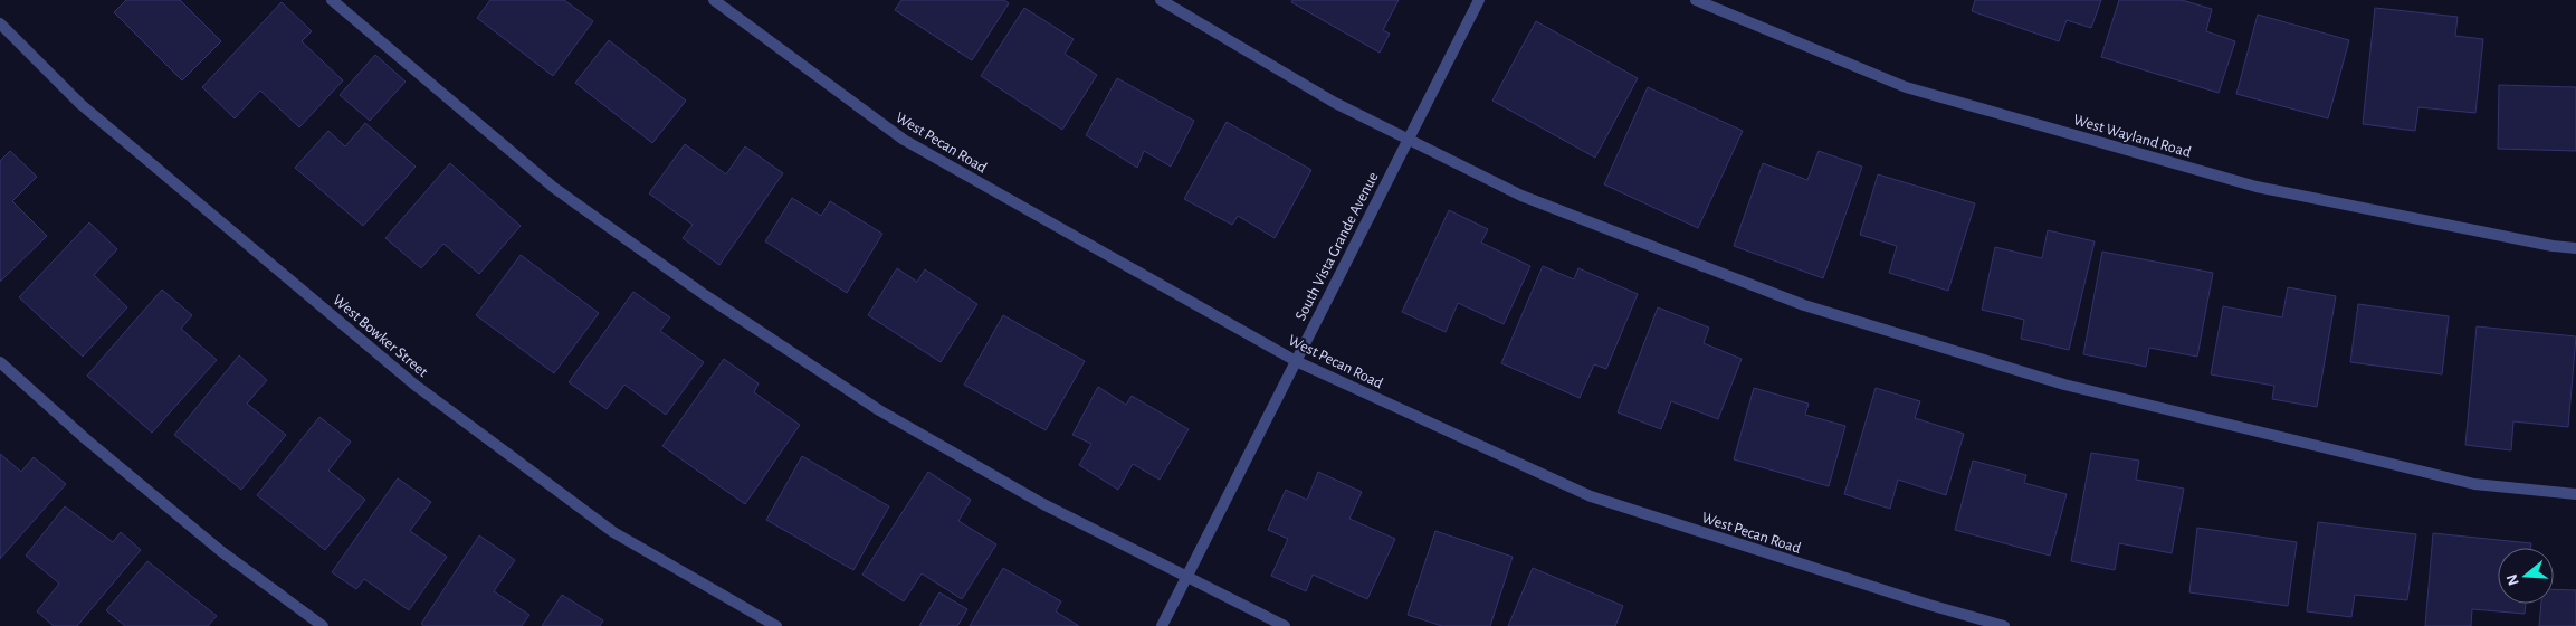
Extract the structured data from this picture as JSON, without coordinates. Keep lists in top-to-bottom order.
{
  "streets": {
    "street": [
      "West Wayland Road",
      "West Pecan Road",
      "South Vista Grande Avenue",
      "West Bowker Street"
    ]
  },
  "crossings": [
    ["West Pecan Road", "South Vista Grande Avenue"]
  ],
  "north": "left"
}
